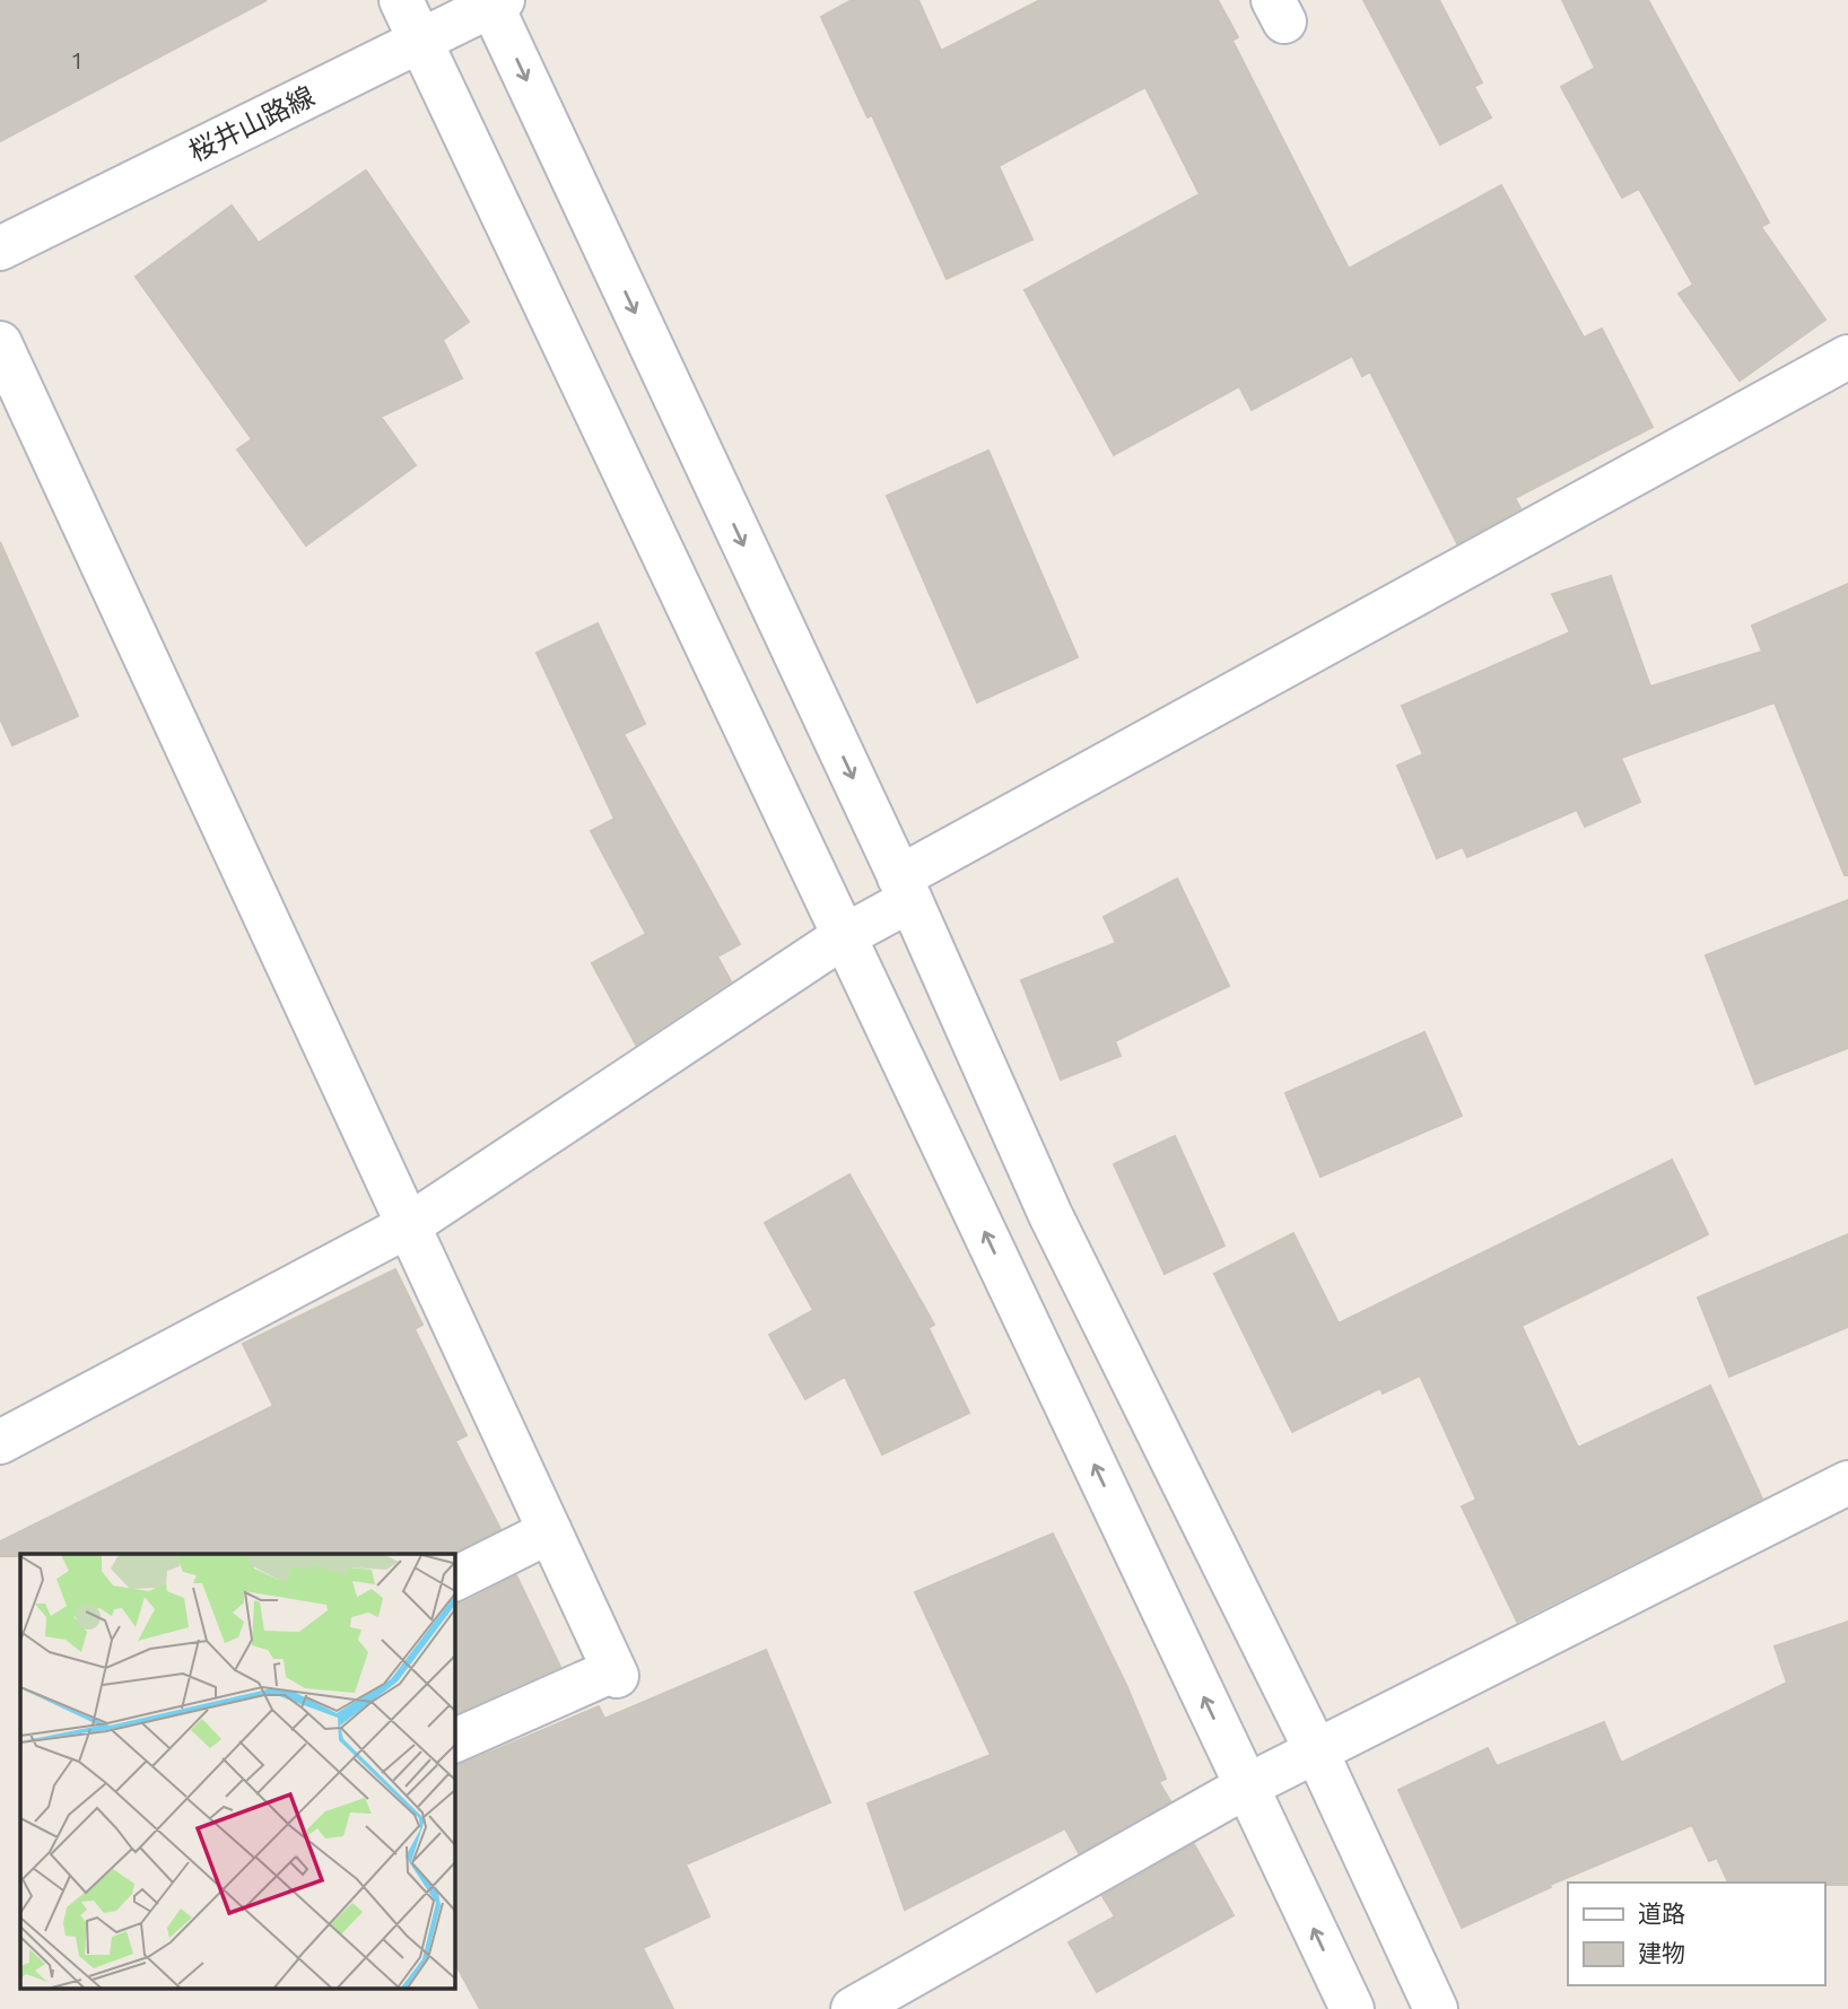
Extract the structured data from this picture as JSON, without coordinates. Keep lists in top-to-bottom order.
{
  "streets": {
    "street": ["桜井山路線"]
  },
  "house_numbers": ["1"],
  "legend": ["道路", "建物"]
}
